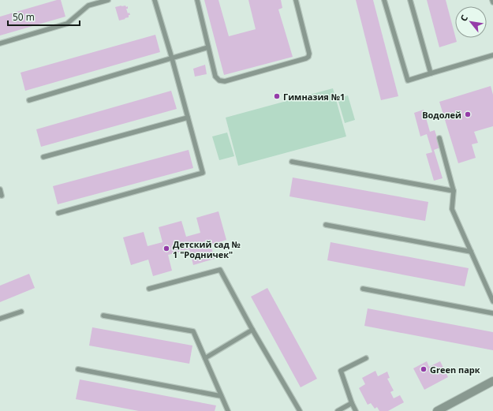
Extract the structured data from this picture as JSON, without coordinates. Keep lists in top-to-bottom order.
{
  "places": [
    "Гимназия №1",
    "Водолей",
    "Детский сад № 1 \"Родничек\"",
    "Green парк"
  ],
  "scale_bar": "50 m",
  "north": "top left"
}
